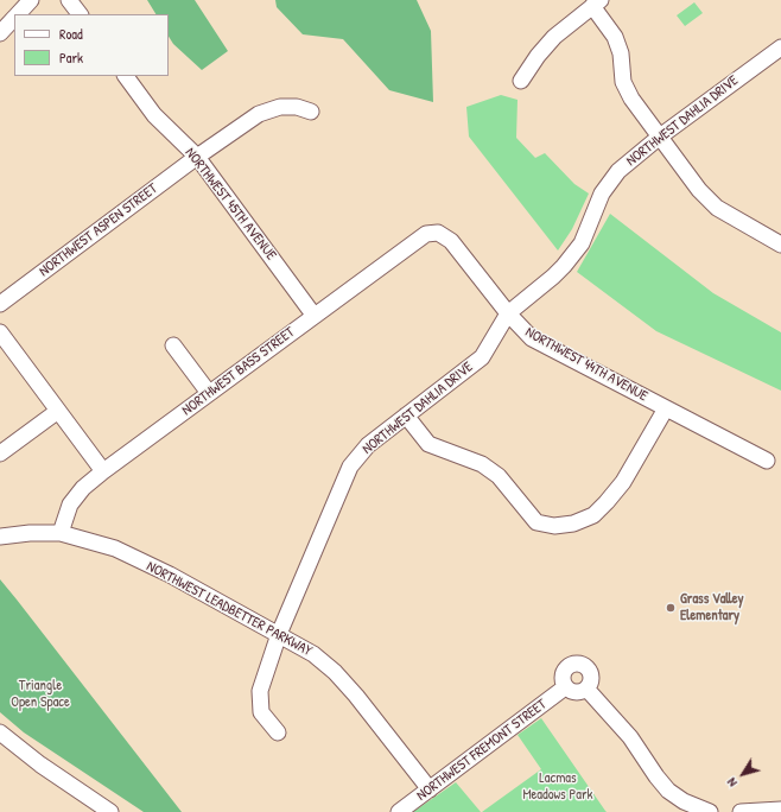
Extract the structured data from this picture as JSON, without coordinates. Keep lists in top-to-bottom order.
{
  "streets": {
    "street": [
      "NORTHWEST DAHLIA DRIVE",
      "NORTHWEST 45TH AVENUE",
      "NORTHWEST ASPEN STREET",
      "NORTHWEST 44TH AVENUE",
      "NORTHWEST BASS STREET",
      "NORTHWEST LEADBETTER PARKWAY",
      "NORTHWEST FREMONT STREET"
    ]
  },
  "crossings": [
    ["NORTHWEST DAHLIA DRIVE", "NORTHWEST 44TH AVENUE"],
    ["NORTHWEST DAHLIA DRIVE", "NORTHWEST LEADBETTER PARKWAY"],
    ["NORTHWEST 45TH AVENUE", "NORTHWEST ASPEN STREET"],
    ["NORTHWEST 45TH AVENUE", "NORTHWEST BASS STREET"],
    ["NORTHWEST 44TH AVENUE", "NORTHWEST BASS STREET"],
    ["NORTHWEST BASS STREET", "NORTHWEST LEADBETTER PARKWAY"],
    ["NORTHWEST LEADBETTER PARKWAY", "NORTHWEST FREMONT STREET"]
  ],
  "parks": ["Triangle Open Space", "Lacmas Meadows Park"],
  "places": ["Grass Valley Elementary"],
  "legend": ["Road", "Park"],
  "north": "bottom left"
}
